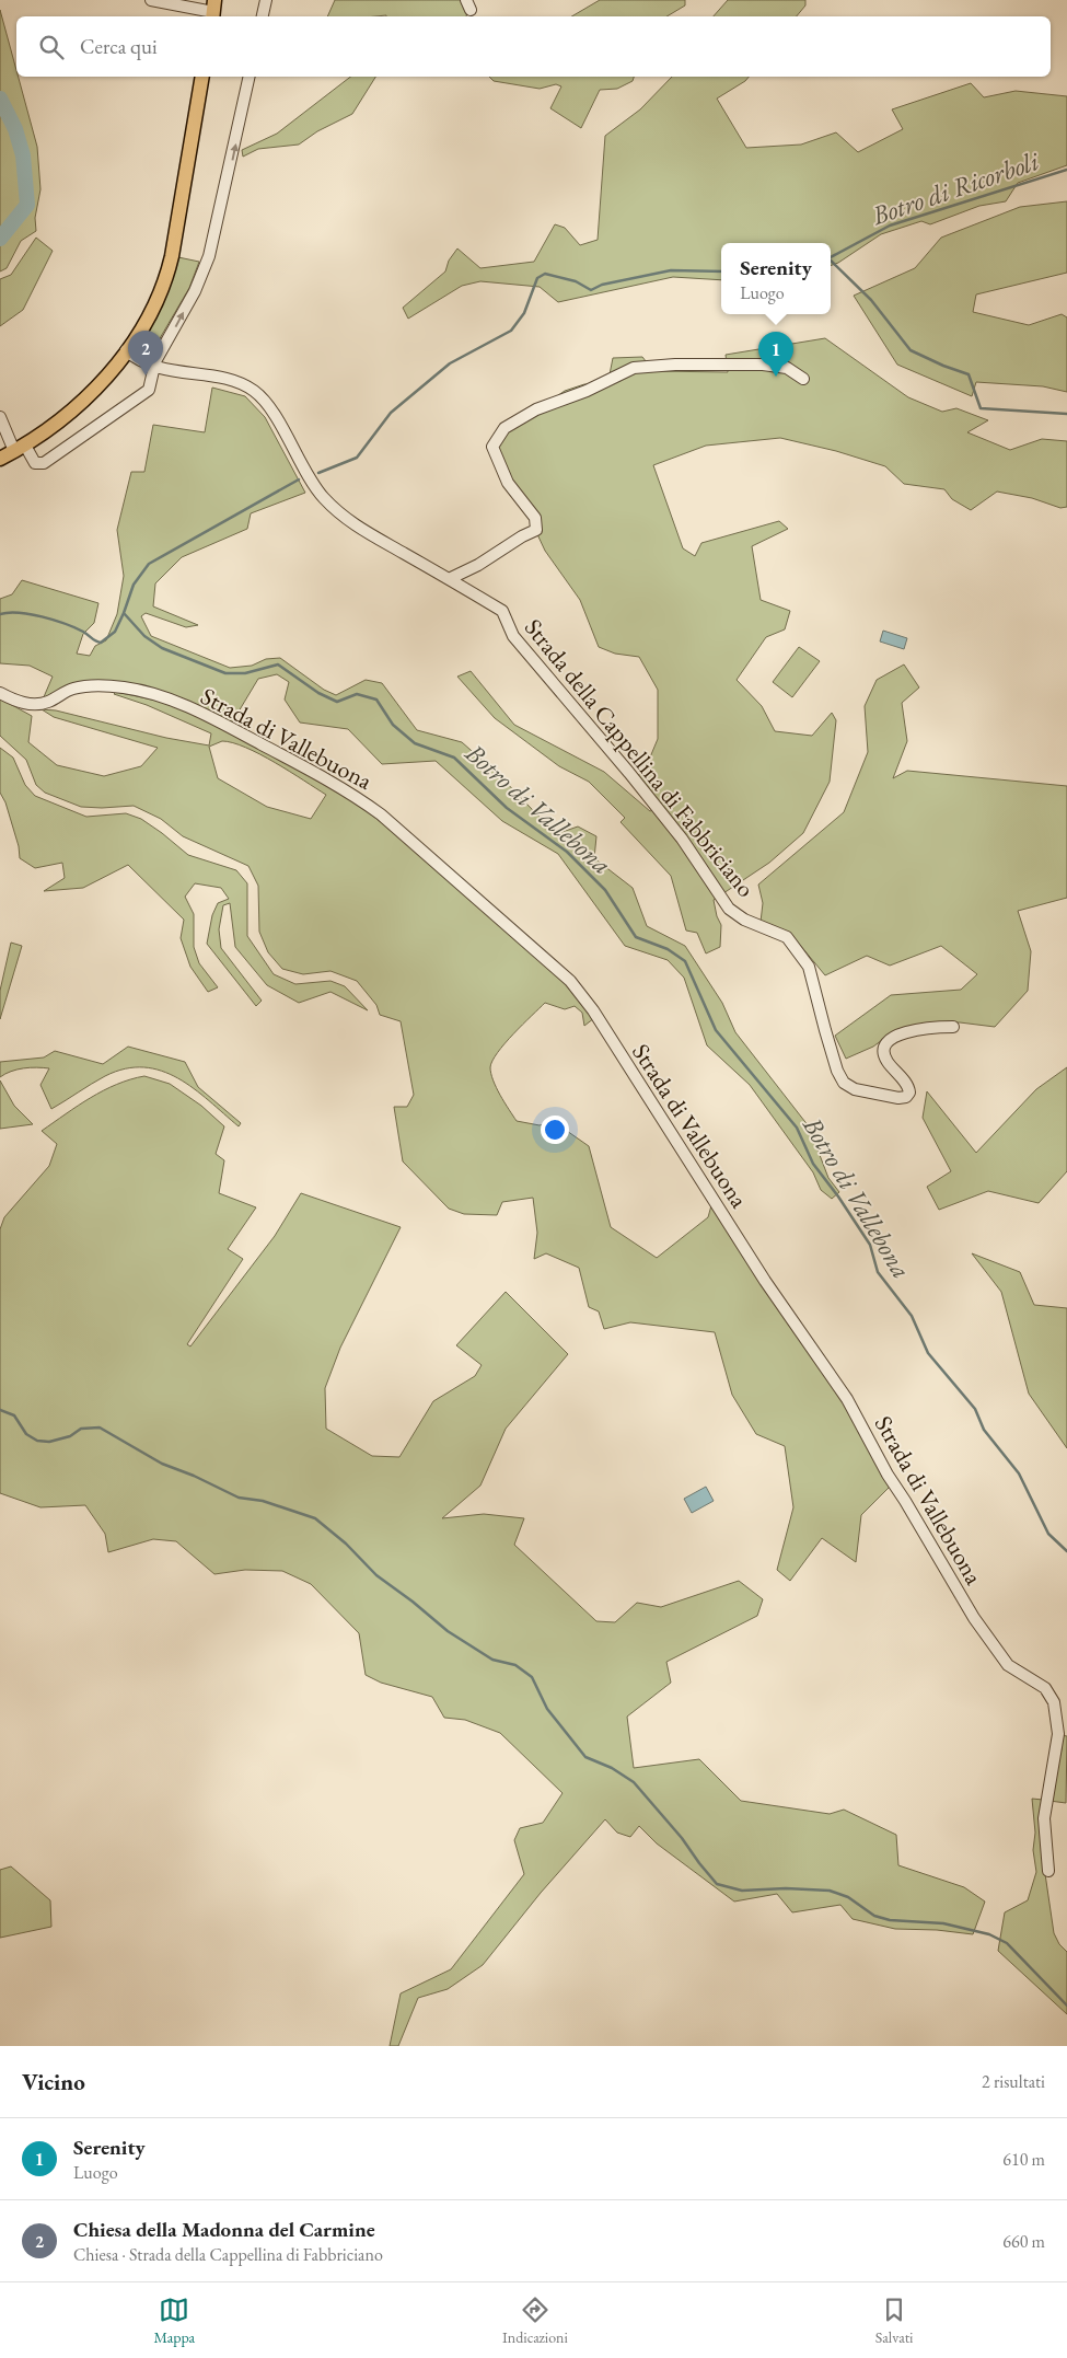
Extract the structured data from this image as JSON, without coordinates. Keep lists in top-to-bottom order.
{
  "streets": {
    "street": ["Strada di Vallebuona", "Strada della Cappellina di Fabbriciano"]
  },
  "water": ["Botro di Ricorboli", "Botro di Vallebona"],
  "page": {
    "search": "Cerca qui",
    "popup": ["Serenity", "Luogo"],
    "pins": ["2", "1"],
    "heading": ["Vicino", "2 risultati"],
    "list": [
      {
        "mark": "1",
        "name": "Serenity",
        "note": "Luogo",
        "value": "610 m"
      },
      {
        "mark": "2",
        "name": "Chiesa della Madonna del Carmine",
        "note": "Chiesa · Strada della Cappellina di Fabbriciano",
        "value": "660 m"
      }
    ],
    "nav": ["Mappa", "Indicazioni", "Salvati"]
  }
}
